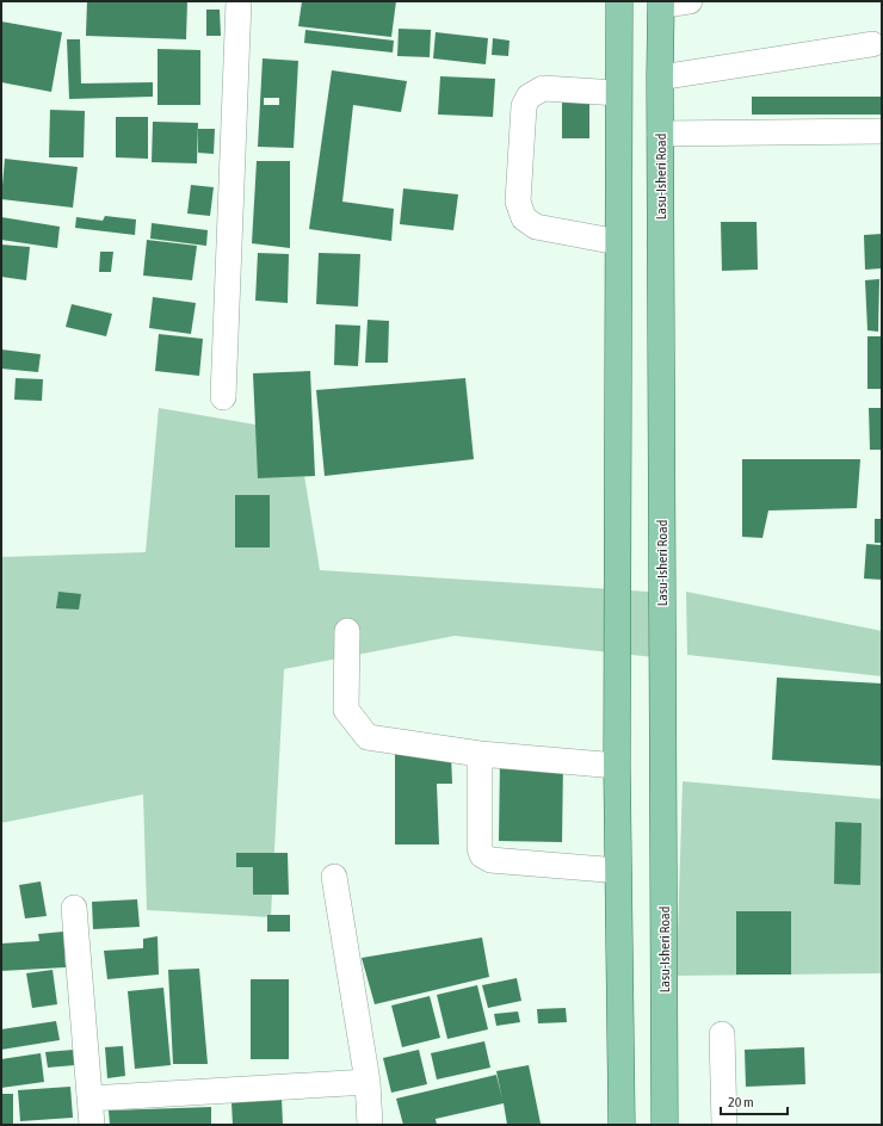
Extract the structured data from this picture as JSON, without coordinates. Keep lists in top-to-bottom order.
{
  "streets": {
    "main road": ["Lasu-Isheri Road"]
  },
  "scale_bar": "20 m"
}
